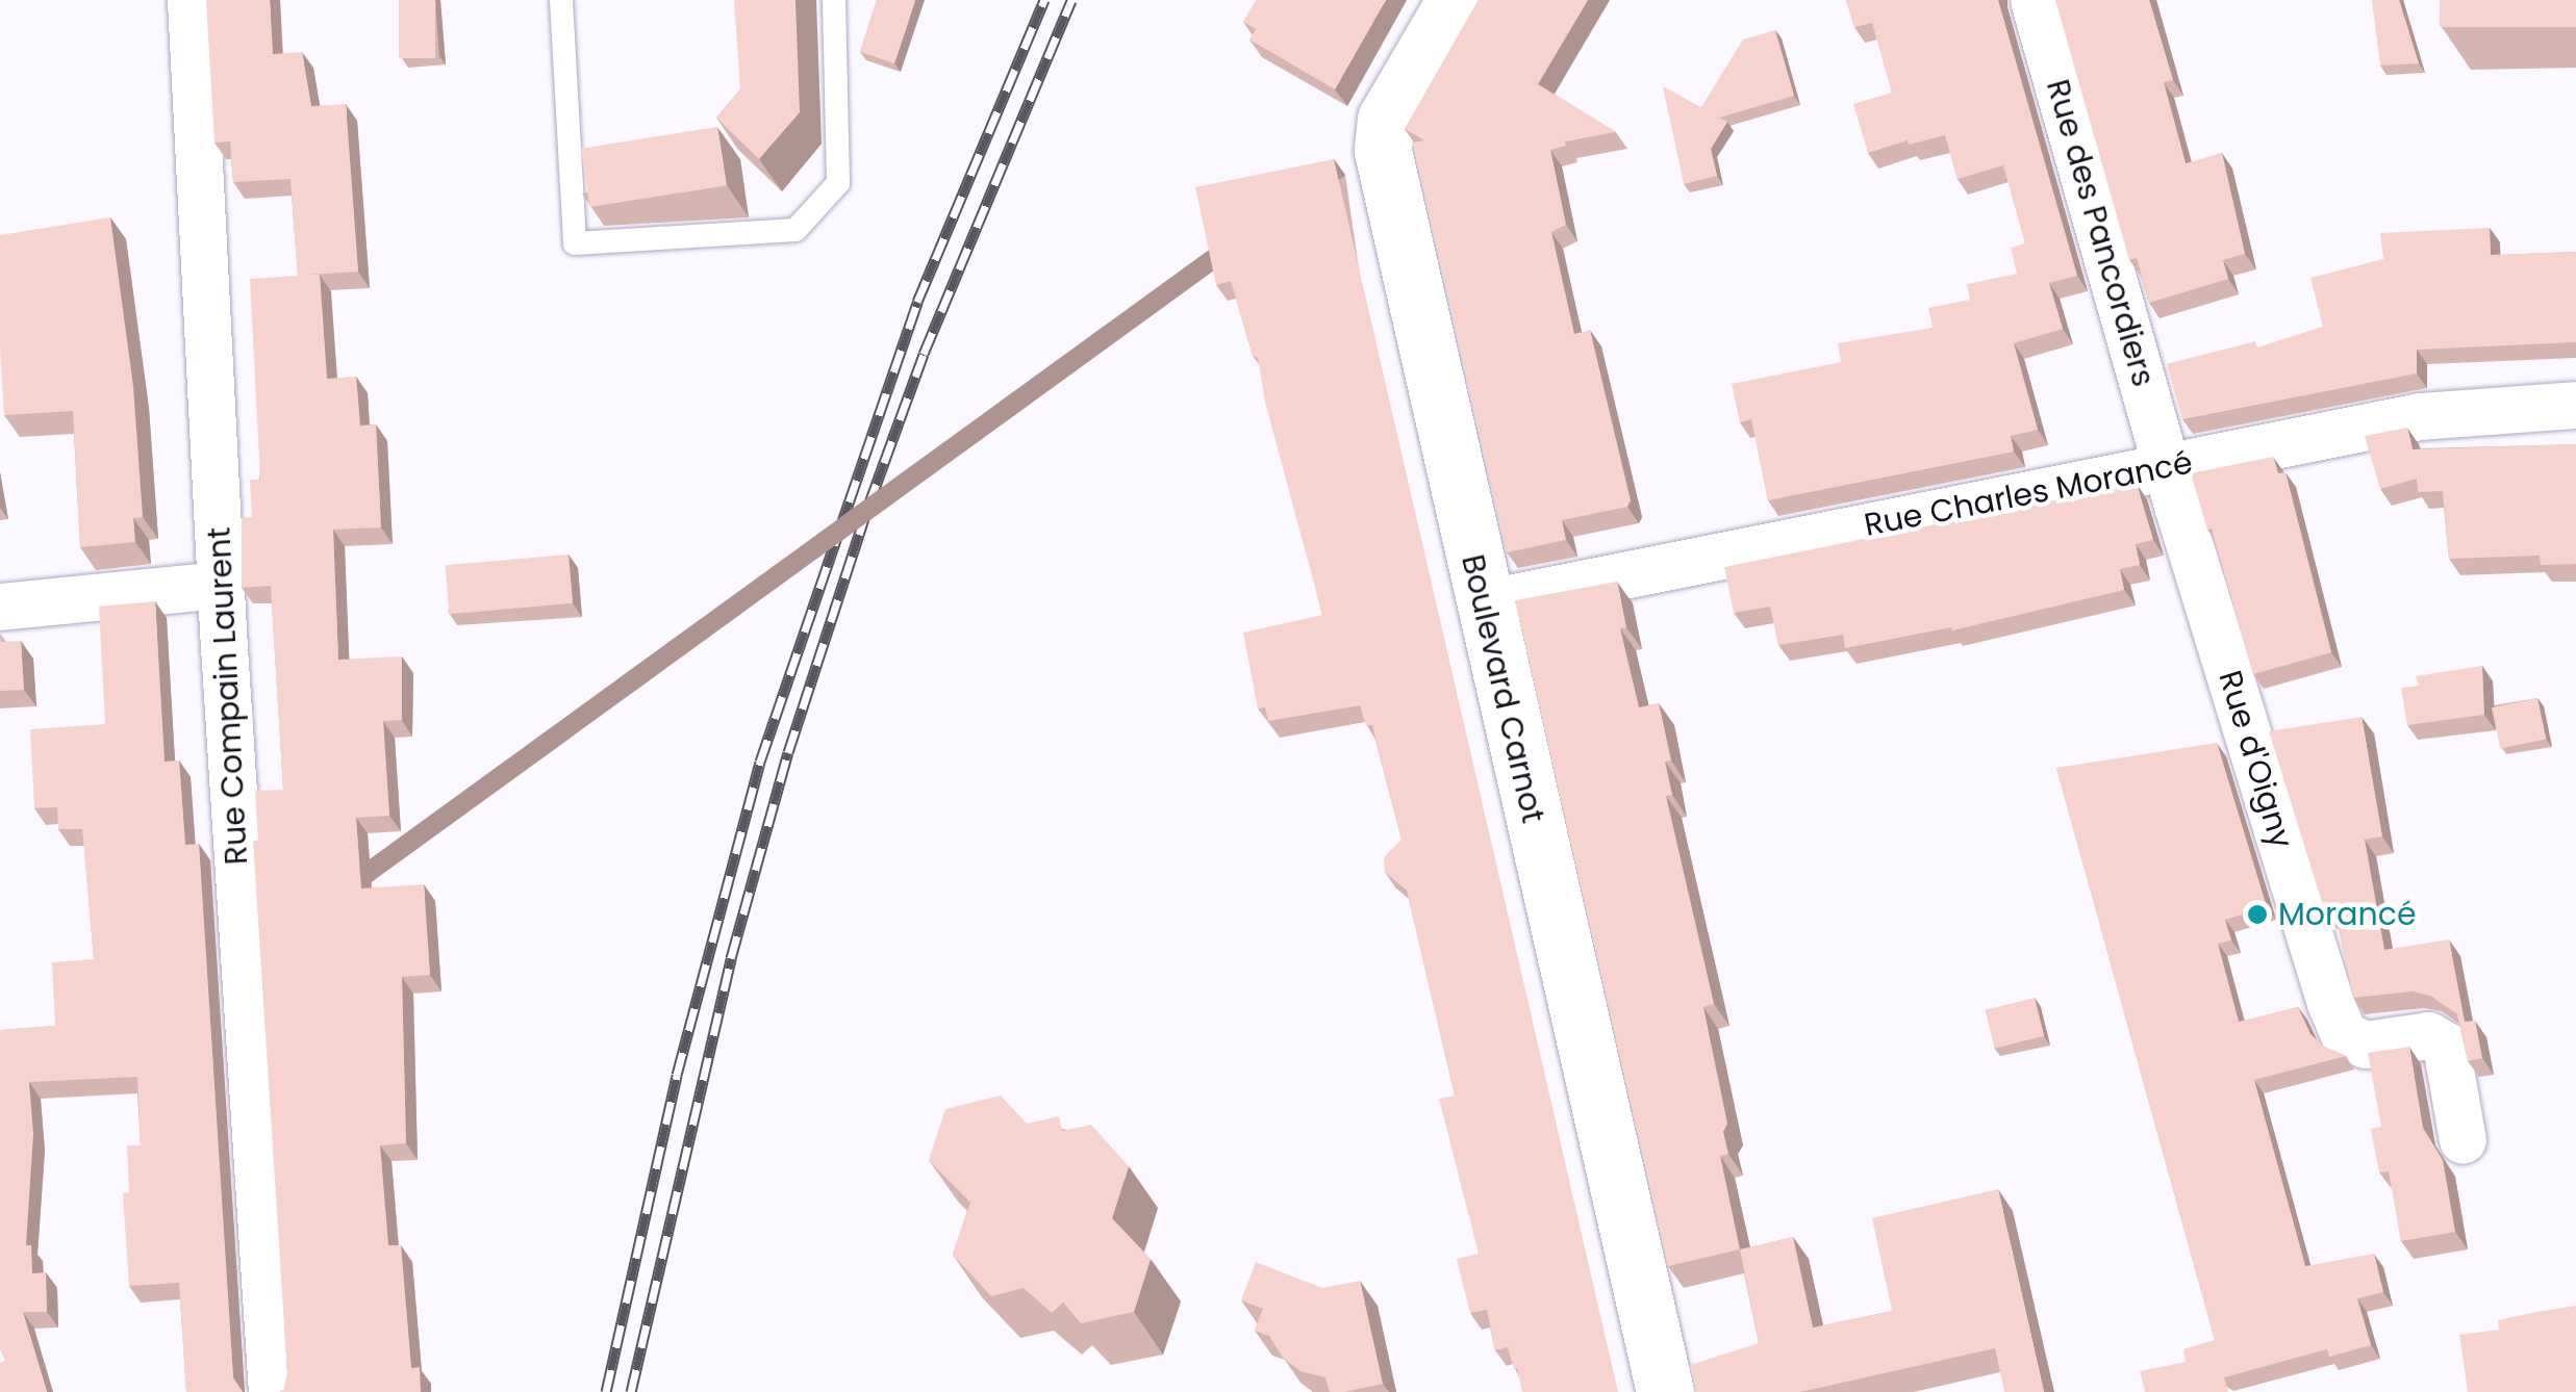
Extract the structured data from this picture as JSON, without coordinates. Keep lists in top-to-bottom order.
{
  "streets": {
    "street": [
      "Rue des Pancordiers",
      "Rue Charles Morancé",
      "Boulevard Carnot",
      "Rue Compain Laurent",
      "Rue d'Oigny"
    ]
  },
  "crossings": [
    ["Rue des Pancordiers", "Rue Charles Morancé"],
    ["Rue des Pancordiers", "Rue d'Oigny"],
    ["Rue Charles Morancé", "Boulevard Carnot"],
    ["Rue Charles Morancé", "Rue d'Oigny"]
  ],
  "places": ["Morancé"]
}
